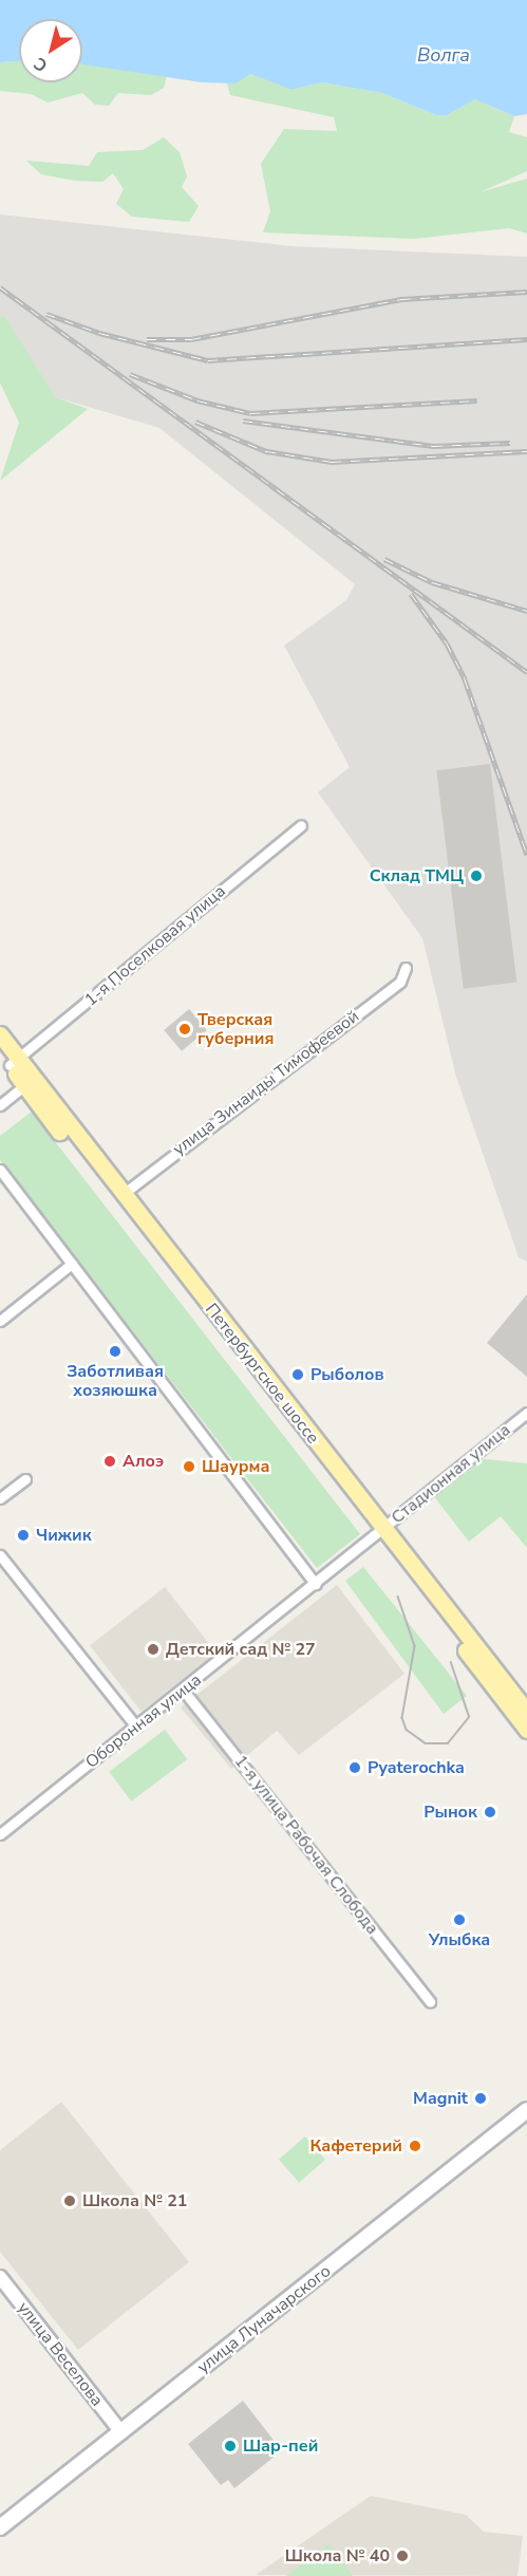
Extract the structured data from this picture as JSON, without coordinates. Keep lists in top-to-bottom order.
{
  "streets": {
    "main road": ["Петербургское шоссе", "улица Луначарского"],
    "street": [
      "1-я Поселковая улица",
      "улица Зинаиды Тимофеевой",
      "Стадионная улица",
      "Оборонная улица",
      "1-я улица Рабочая Слобода",
      "улица Веселова"
    ]
  },
  "crossings": [
    ["1-я Поселковая улица", "Петербургское шоссе"],
    ["улица Зинаиды Тимофеевой", "Петербургское шоссе"],
    ["Петербургское шоссе", "Стадионная улица"],
    ["Петербургское шоссе", "Оборонная улица"],
    ["Стадионная улица", "Оборонная улица"],
    ["Оборонная улица", "1-я улица Рабочая Слобода"],
    ["улица Луначарского", "улица Веселова"]
  ],
  "water": ["Волга"],
  "places": [
    "Склад ТМЦ",
    "Тверская губерния",
    "Заботливая хозяюшка",
    "Рыболов",
    "Алоэ",
    "Шаурма",
    "Чижик",
    "Детский сад № 27",
    "Pyaterochka",
    "Рынок",
    "Улыбка",
    "Magnit",
    "Кафетерий",
    "Школа № 21",
    "Шар-пей",
    "Школа № 40"
  ],
  "north": "bottom left"
}
